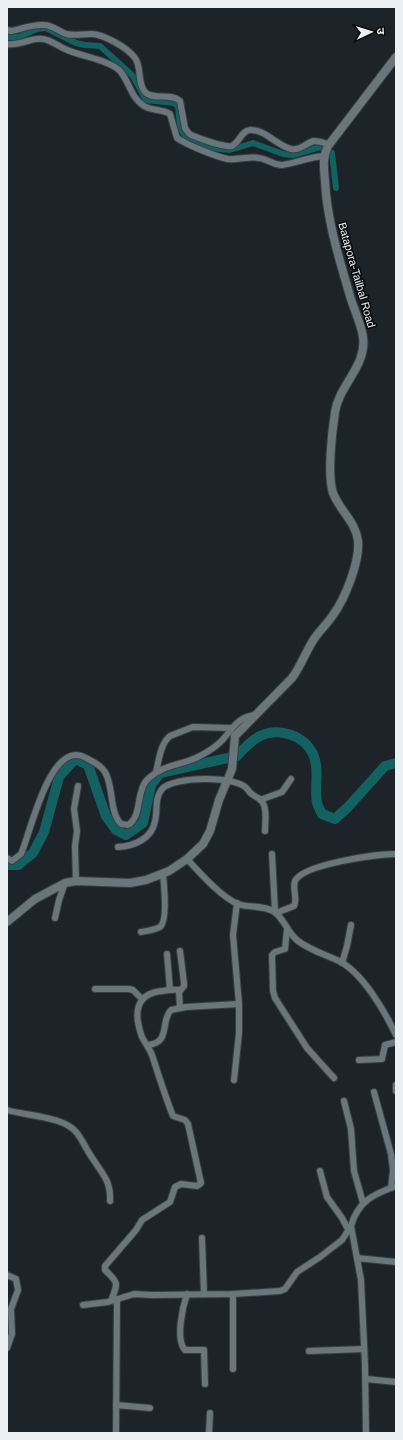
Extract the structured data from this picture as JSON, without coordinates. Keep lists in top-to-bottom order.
{
  "streets": {
    "main road": ["Batapora-Tailbal Road"]
  },
  "north": "right"
}
